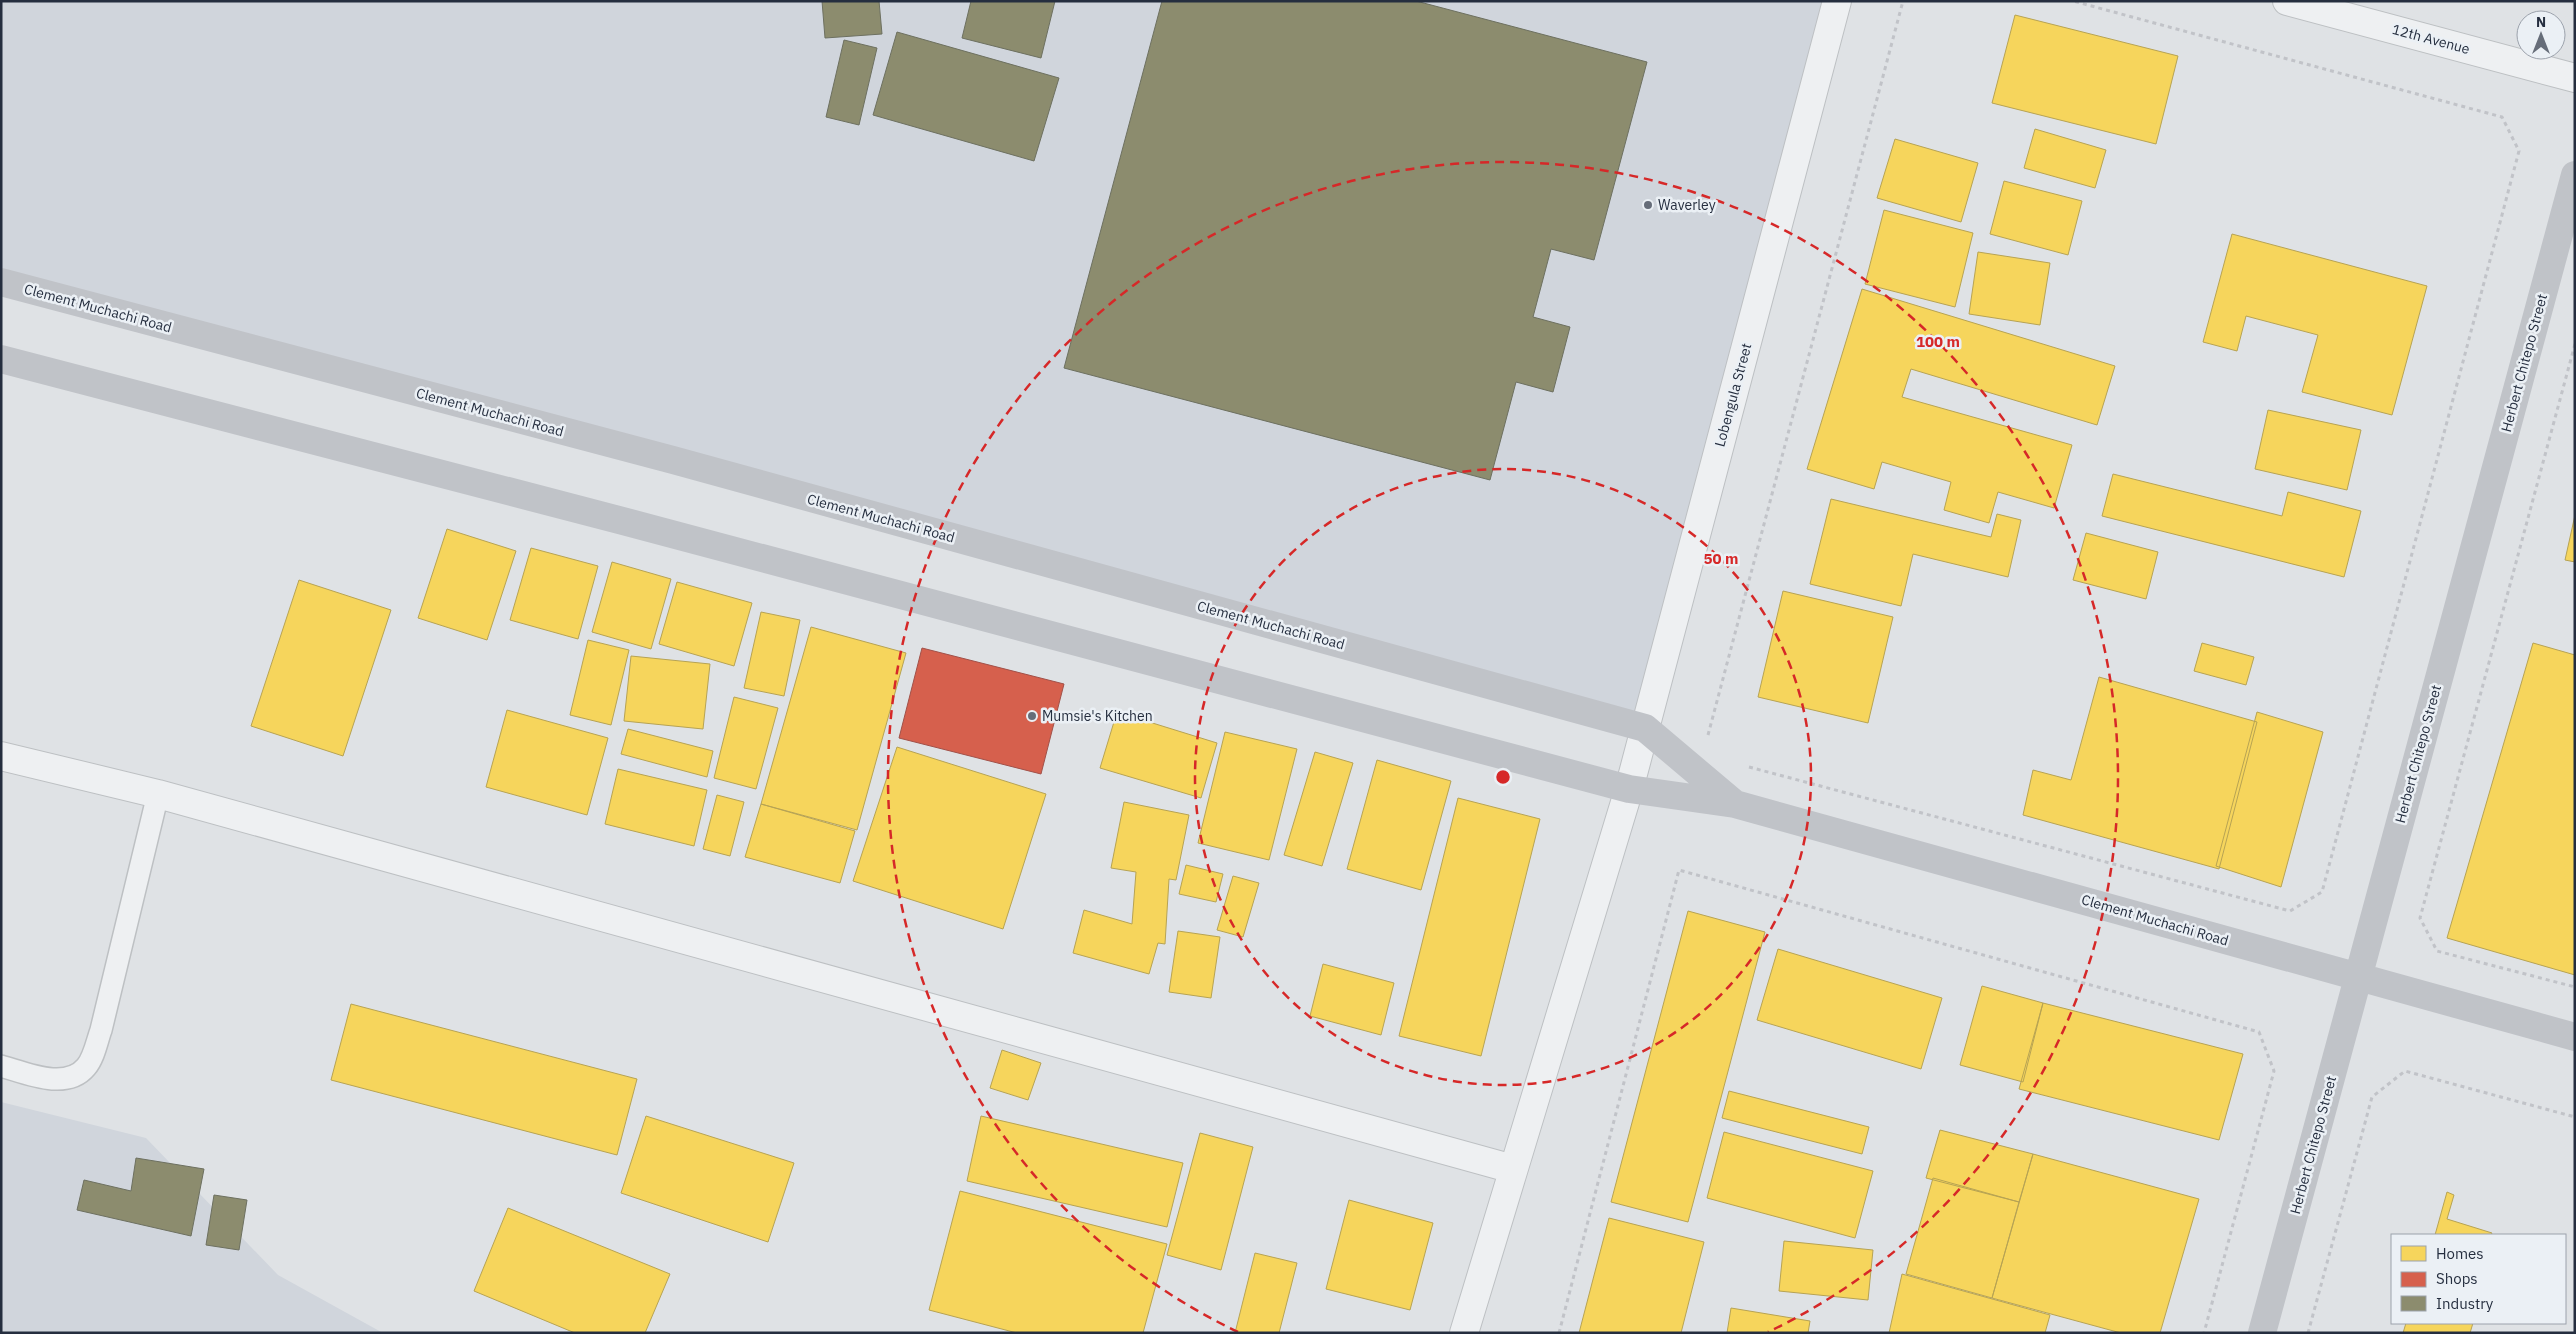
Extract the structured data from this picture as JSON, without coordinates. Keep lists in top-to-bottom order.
{
  "streets": {
    "main road": ["Clement Muchachi Road", "Herbert Chitepo Street"],
    "street": ["12th Avenue", "Lobengula Street"]
  },
  "crossings": [
    ["Clement Muchachi Road", "Herbert Chitepo Street"],
    ["Clement Muchachi Road", "Lobengula Street"]
  ],
  "places": ["Waverley", "Mumsie's Kitchen"],
  "legend": ["Homes", "Shops", "Industry"],
  "north": "top",
  "rings": ["100 m", "50 m"]
}
